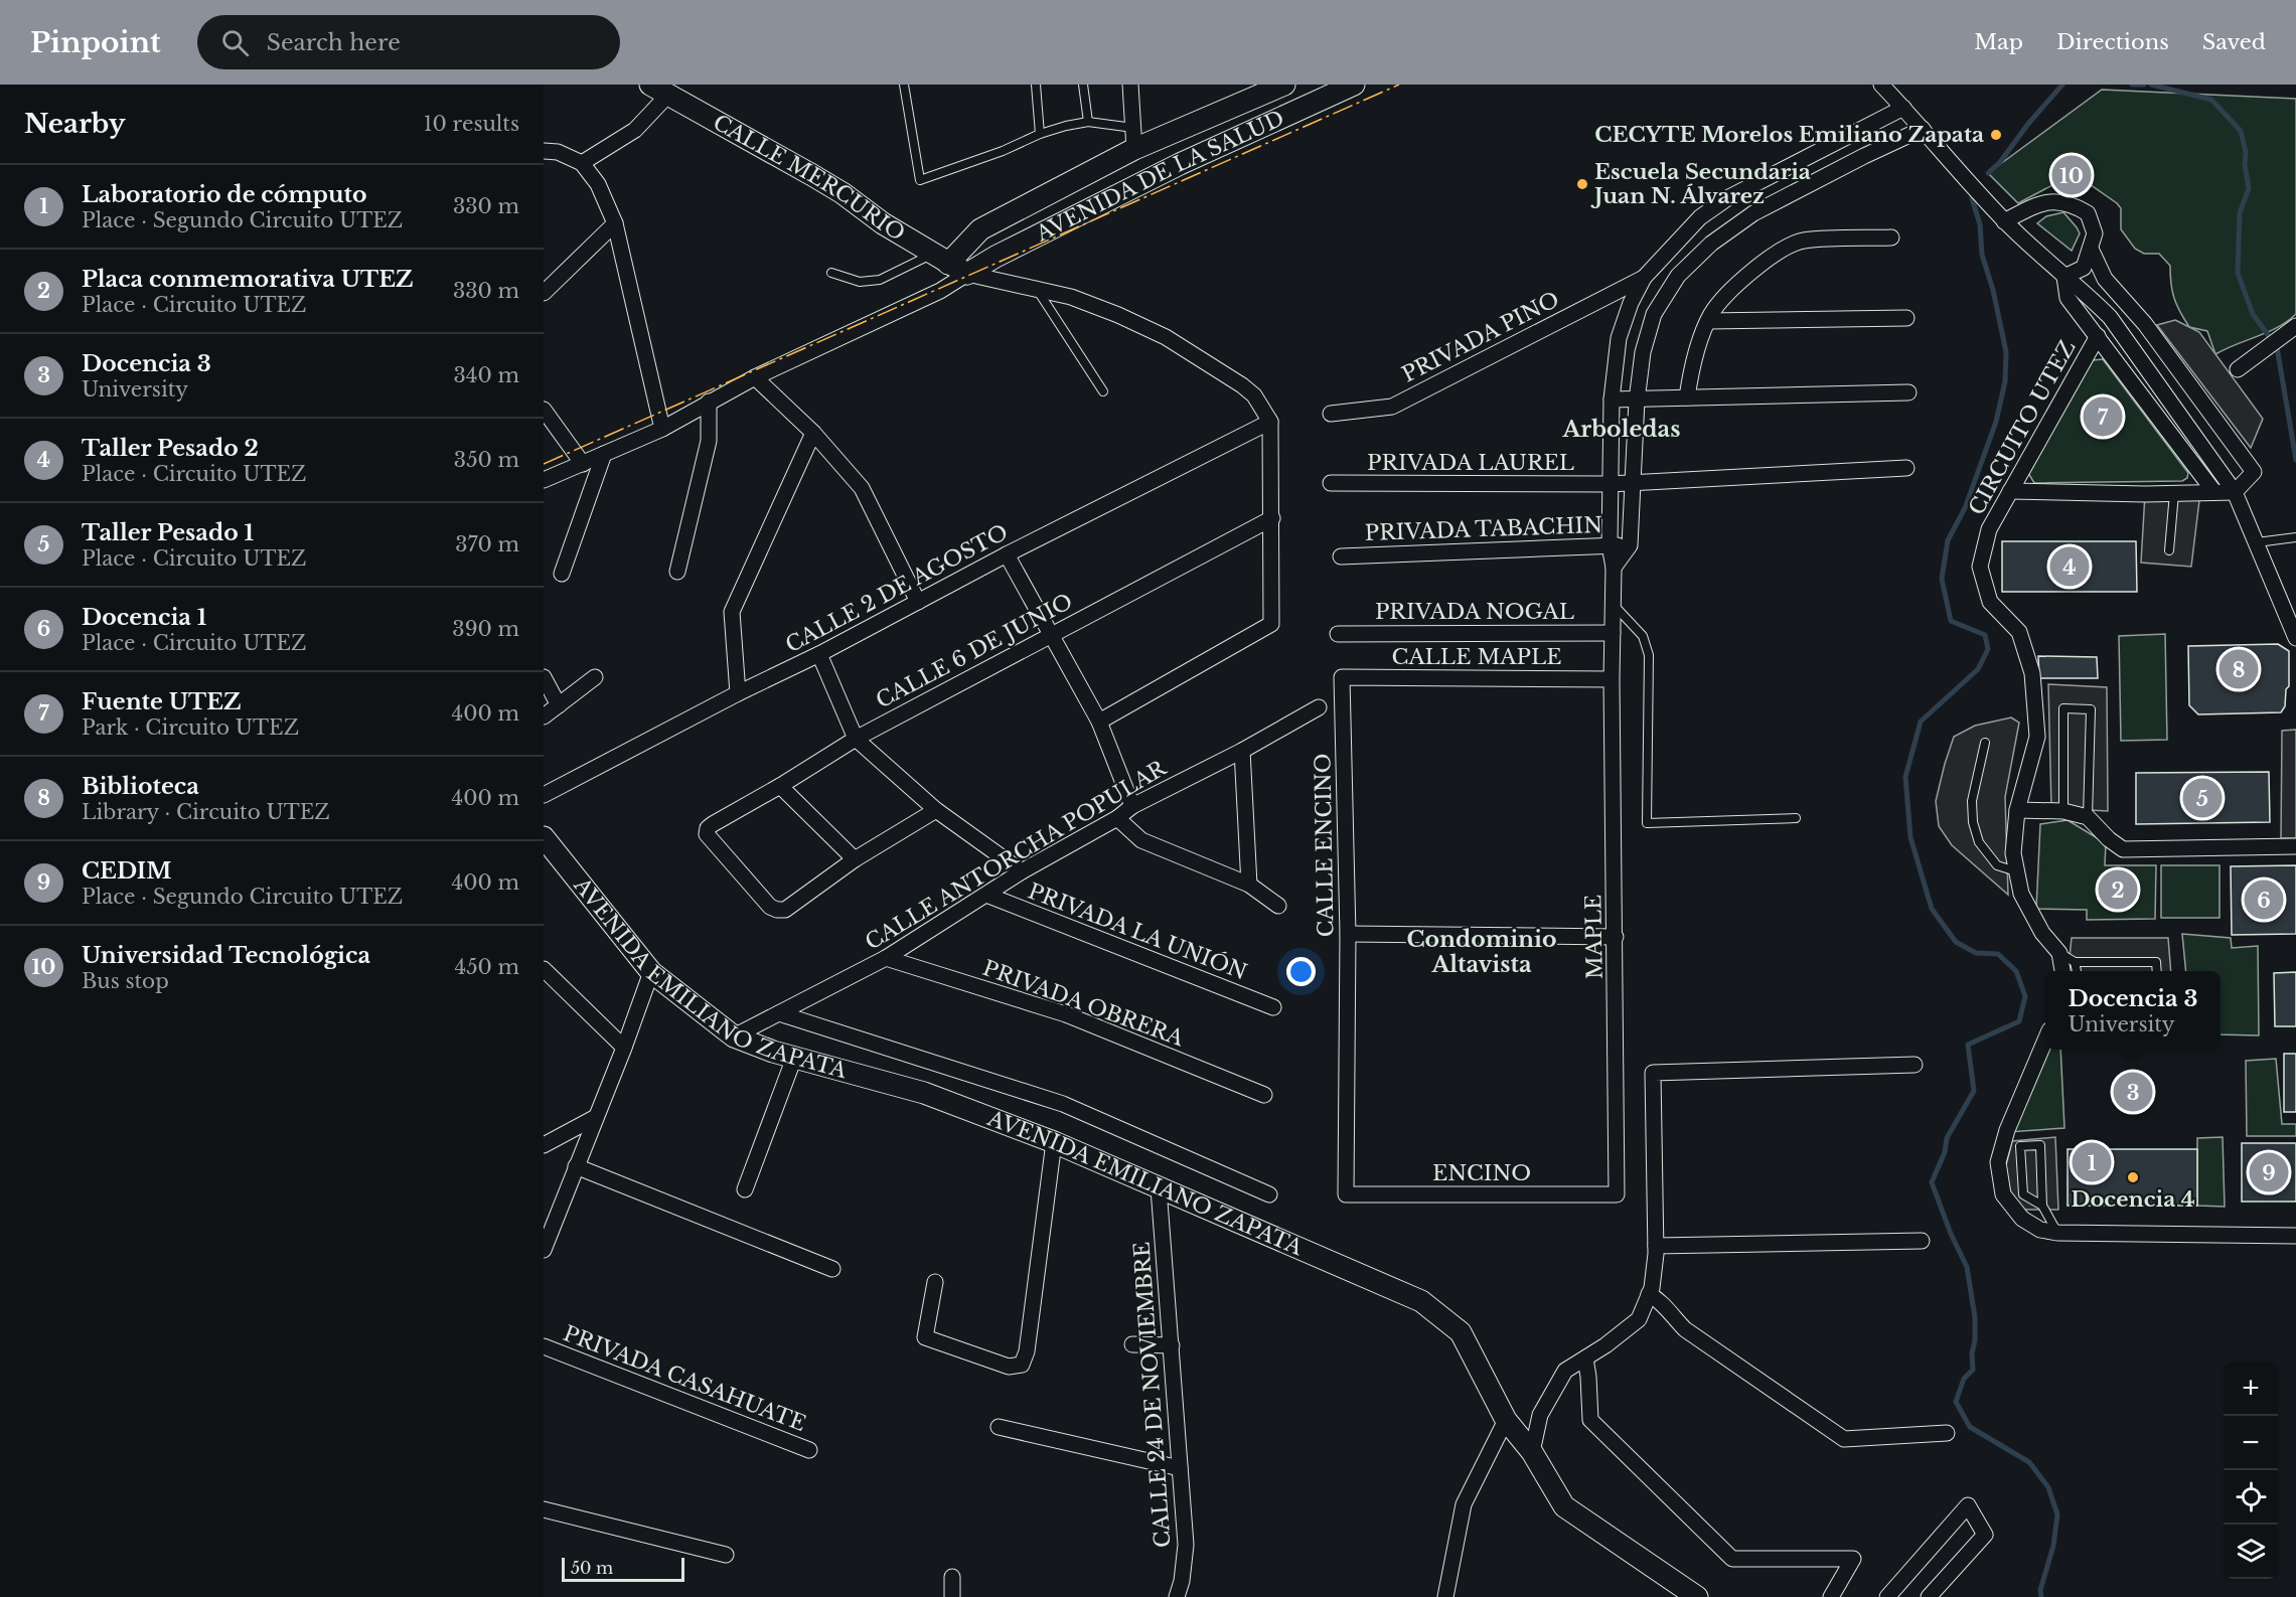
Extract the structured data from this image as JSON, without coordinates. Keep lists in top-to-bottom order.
{
  "streets": {
    "main road": ["AVENIDA DE LA SALUD", "CALLE MERCURIO", "AVENIDA EMILIANO ZAPATA"],
    "street": [
      "PRIVADA PINO",
      "CIRCUITO UTEZ",
      "PRIVADA LAUREL",
      "PRIVADA TABACHIN",
      "CALLE 2 DE AGOSTO",
      "PRIVADA NOGAL",
      "CALLE 6 DE JUNIO",
      "CALLE MAPLE",
      "CALLE ENCINO",
      "CALLE ANTORCHA POPULAR",
      "PRIVADA LA UNIÓN",
      "MAPLE",
      "PRIVADA OBRERA",
      "ENCINO",
      "PRIVADA CASAHUATE",
      "CALLE 24 DE NOVIEMBRE"
    ]
  },
  "crossings": [
    ["AVENIDA DE LA SALUD", "CALLE MERCURIO"],
    ["PRIVADA PINO", "MAPLE"],
    ["PRIVADA LAUREL", "MAPLE"],
    ["PRIVADA TABACHIN", "MAPLE"],
    ["PRIVADA NOGAL", "MAPLE"],
    ["CALLE MAPLE", "CALLE ENCINO"],
    ["CALLE MAPLE", "MAPLE"],
    ["CALLE ENCINO", "ENCINO"],
    ["CALLE ANTORCHA POPULAR", "PRIVADA LA UNIÓN"],
    ["CALLE ANTORCHA POPULAR", "AVENIDA EMILIANO ZAPATA"],
    ["CALLE ANTORCHA POPULAR", "PRIVADA OBRERA"],
    ["MAPLE", "ENCINO"],
    ["AVENIDA EMILIANO ZAPATA", "CALLE 24 DE NOVIEMBRE"]
  ],
  "districts": ["Arboledas", "Condominio Altavista"],
  "places": ["CECYTE Morelos Emiliano Zapata", "Escuela Secundaria Juan N. Álvarez", "Docencia 4"],
  "scale_bar": "50 m",
  "page": {
    "header": "Pinpoint",
    "search": "Search here",
    "nav": ["Map", "Directions", "Saved"],
    "heading": ["Nearby", "10 results"],
    "pins": [
      "10",
      "7",
      "4",
      "8",
      "5",
      "2",
      "6",
      "3",
      "1",
      "9"
    ],
    "list": [
      {
        "mark": "1",
        "name": "Laboratorio de cómputo",
        "note": "Place · Segundo Circuito UTEZ",
        "value": "330 m"
      },
      {
        "mark": "2",
        "name": "Placa conmemorativa UTEZ",
        "note": "Place · Circuito UTEZ",
        "value": "330 m"
      },
      {
        "mark": "3",
        "name": "Docencia 3",
        "note": "University",
        "value": "340 m"
      },
      {
        "mark": "4",
        "name": "Taller Pesado 2",
        "note": "Place · Circuito UTEZ",
        "value": "350 m"
      },
      {
        "mark": "5",
        "name": "Taller Pesado 1",
        "note": "Place · Circuito UTEZ",
        "value": "370 m"
      },
      {
        "mark": "6",
        "name": "Docencia 1",
        "note": "Place · Circuito UTEZ",
        "value": "390 m"
      },
      {
        "mark": "7",
        "name": "Fuente UTEZ",
        "note": "Park · Circuito UTEZ",
        "value": "400 m"
      },
      {
        "mark": "8",
        "name": "Biblioteca",
        "note": "Library · Circuito UTEZ",
        "value": "400 m"
      },
      {
        "mark": "9",
        "name": "CEDIM",
        "note": "Place · Segundo Circuito UTEZ",
        "value": "400 m"
      },
      {
        "mark": "10",
        "name": "Universidad Tecnológica",
        "note": "Bus stop",
        "value": "450 m"
      }
    ],
    "popup": ["Docencia 3", "University"],
    "map_buttons": ["+", "−"],
    "scale": "50 m"
  }
}
